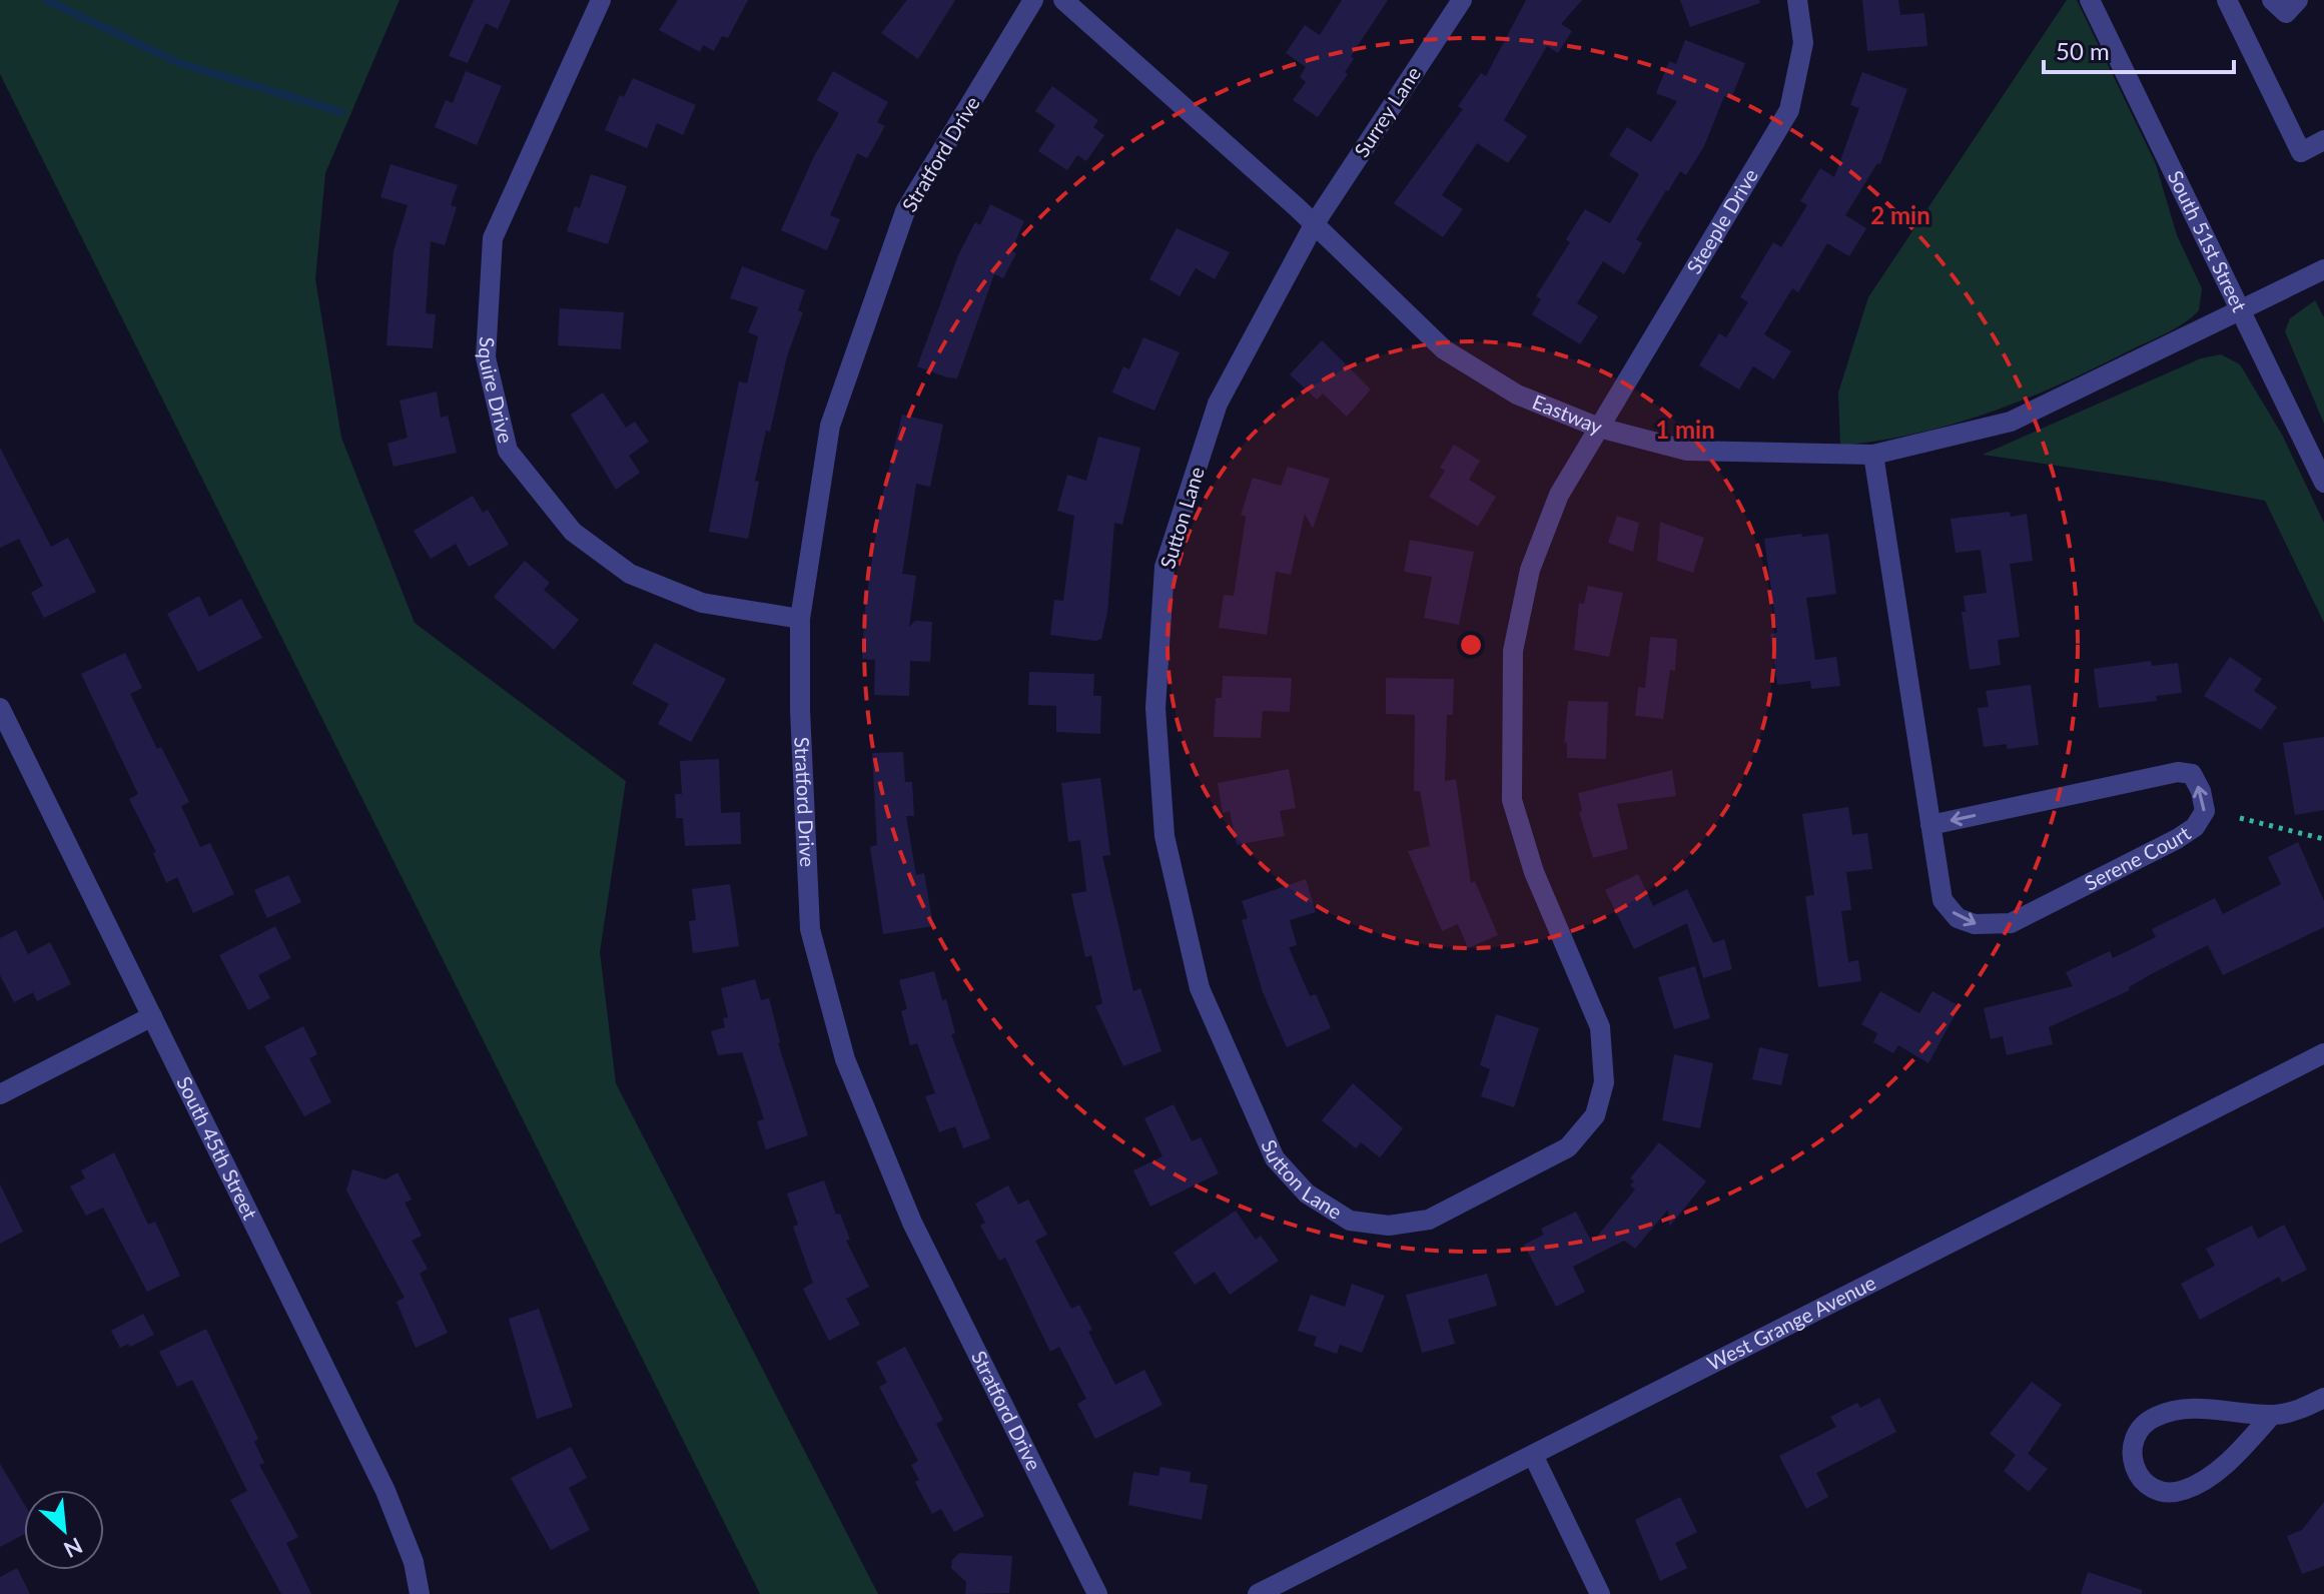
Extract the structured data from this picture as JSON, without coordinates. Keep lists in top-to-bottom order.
{
  "streets": {
    "street": [
      "Surrey Lane",
      "Stratford Drive",
      "Steeple Drive",
      "South 51st Street",
      "Squire Drive",
      "Eastway",
      "Sutton Lane",
      "Serene Court",
      "South 45th Street",
      "West Grange Avenue"
    ]
  },
  "crossings": [
    ["Surrey Lane", "Eastway"],
    ["Surrey Lane", "Sutton Lane"],
    ["Stratford Drive", "Squire Drive"],
    ["Steeple Drive", "Eastway"],
    ["Steeple Drive", "Sutton Lane"],
    ["South 51st Street", "Eastway"],
    ["Eastway", "Sutton Lane"],
    ["Eastway", "Serene Court"]
  ],
  "scale_bar": "50 m",
  "north": "bottom right",
  "rings": ["2 min", "1 min"]
}
